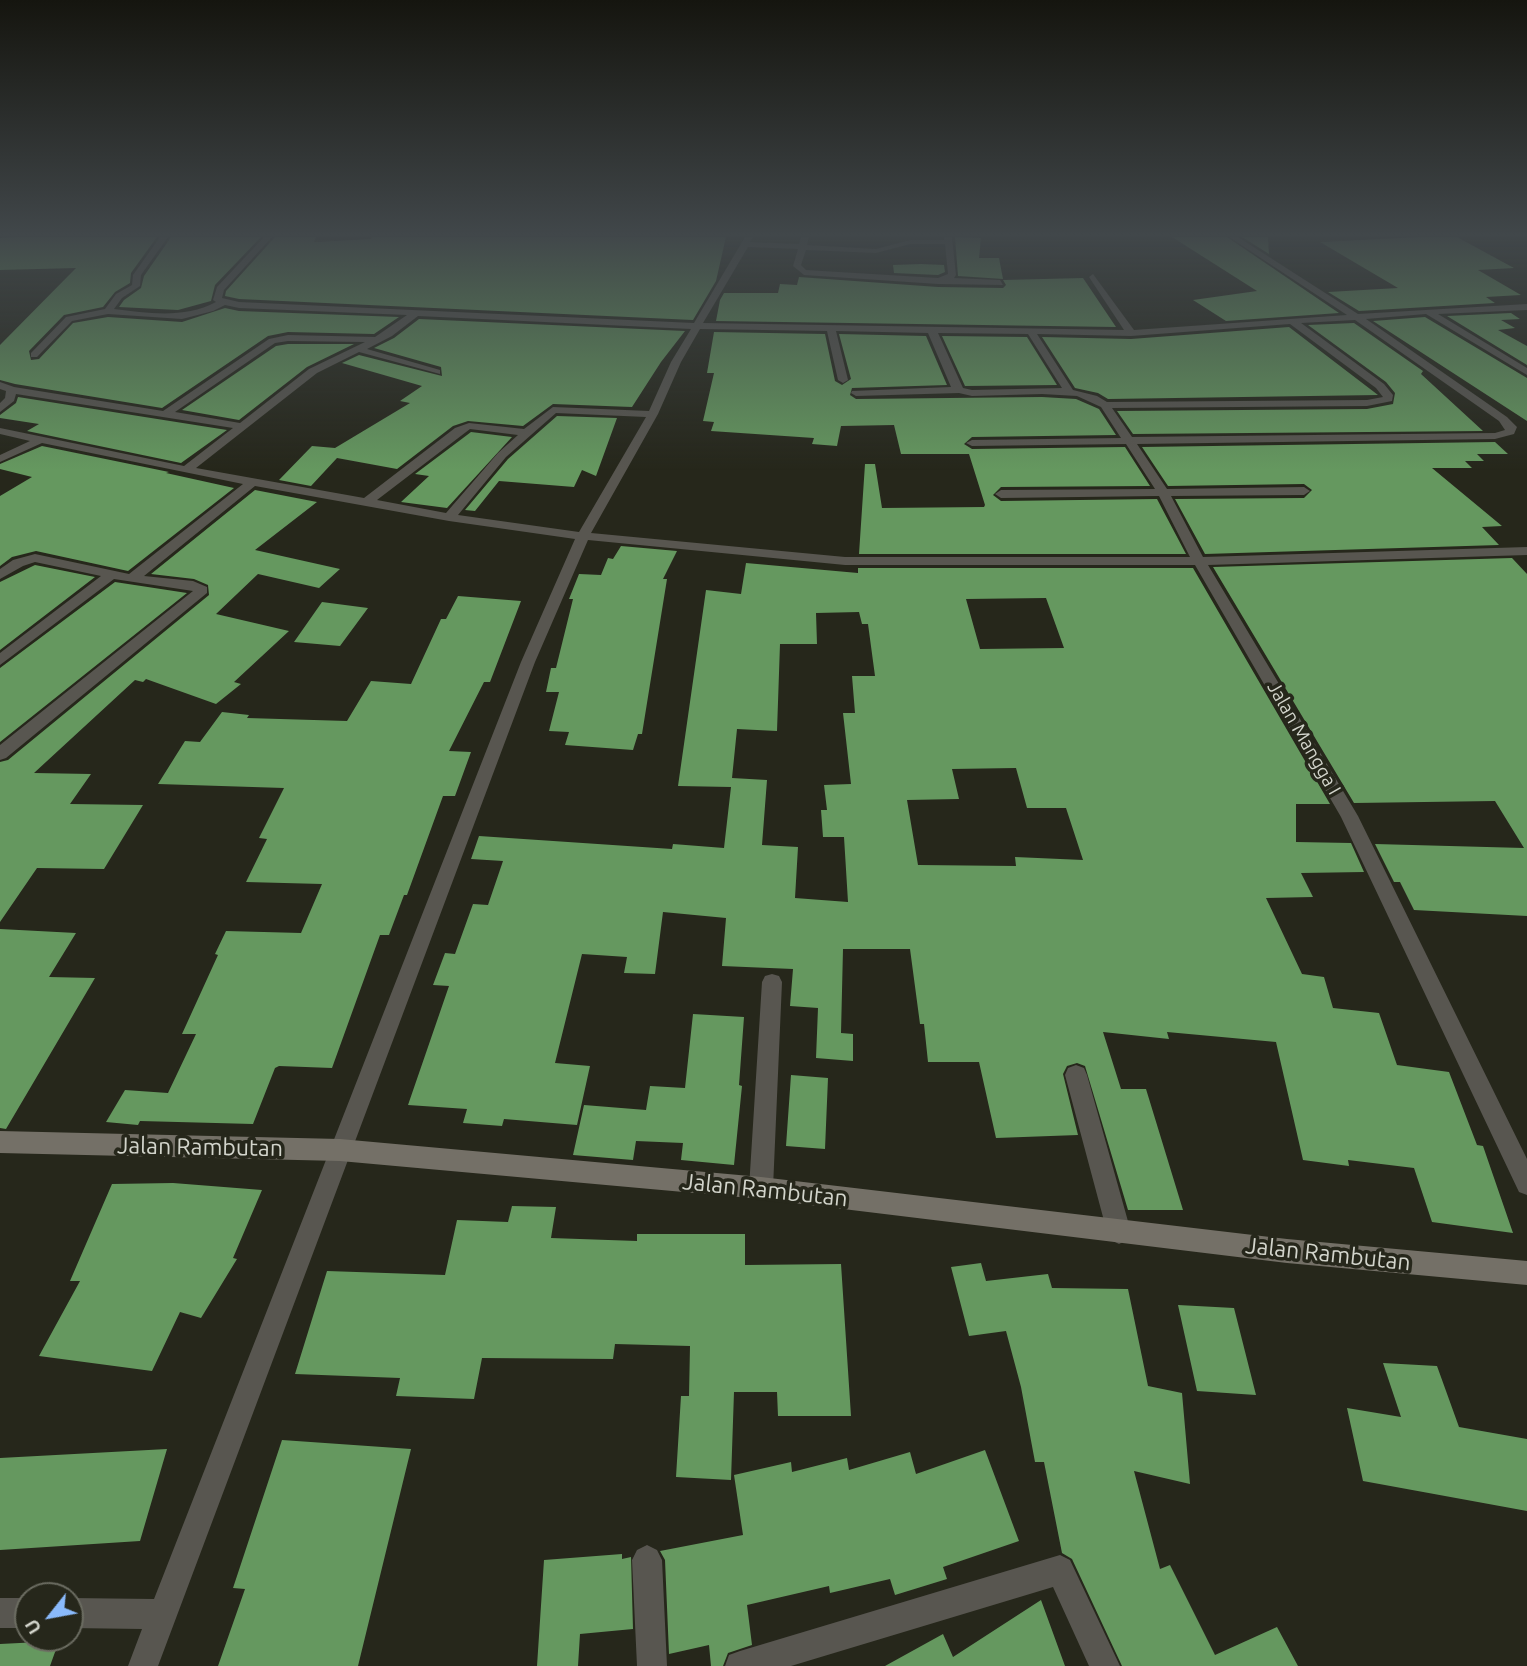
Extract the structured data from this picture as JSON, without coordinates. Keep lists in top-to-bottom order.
{
  "streets": {
    "street": ["Jalan Mangga I", "Jalan Rambutan"]
  },
  "north": "bottom left"
}
